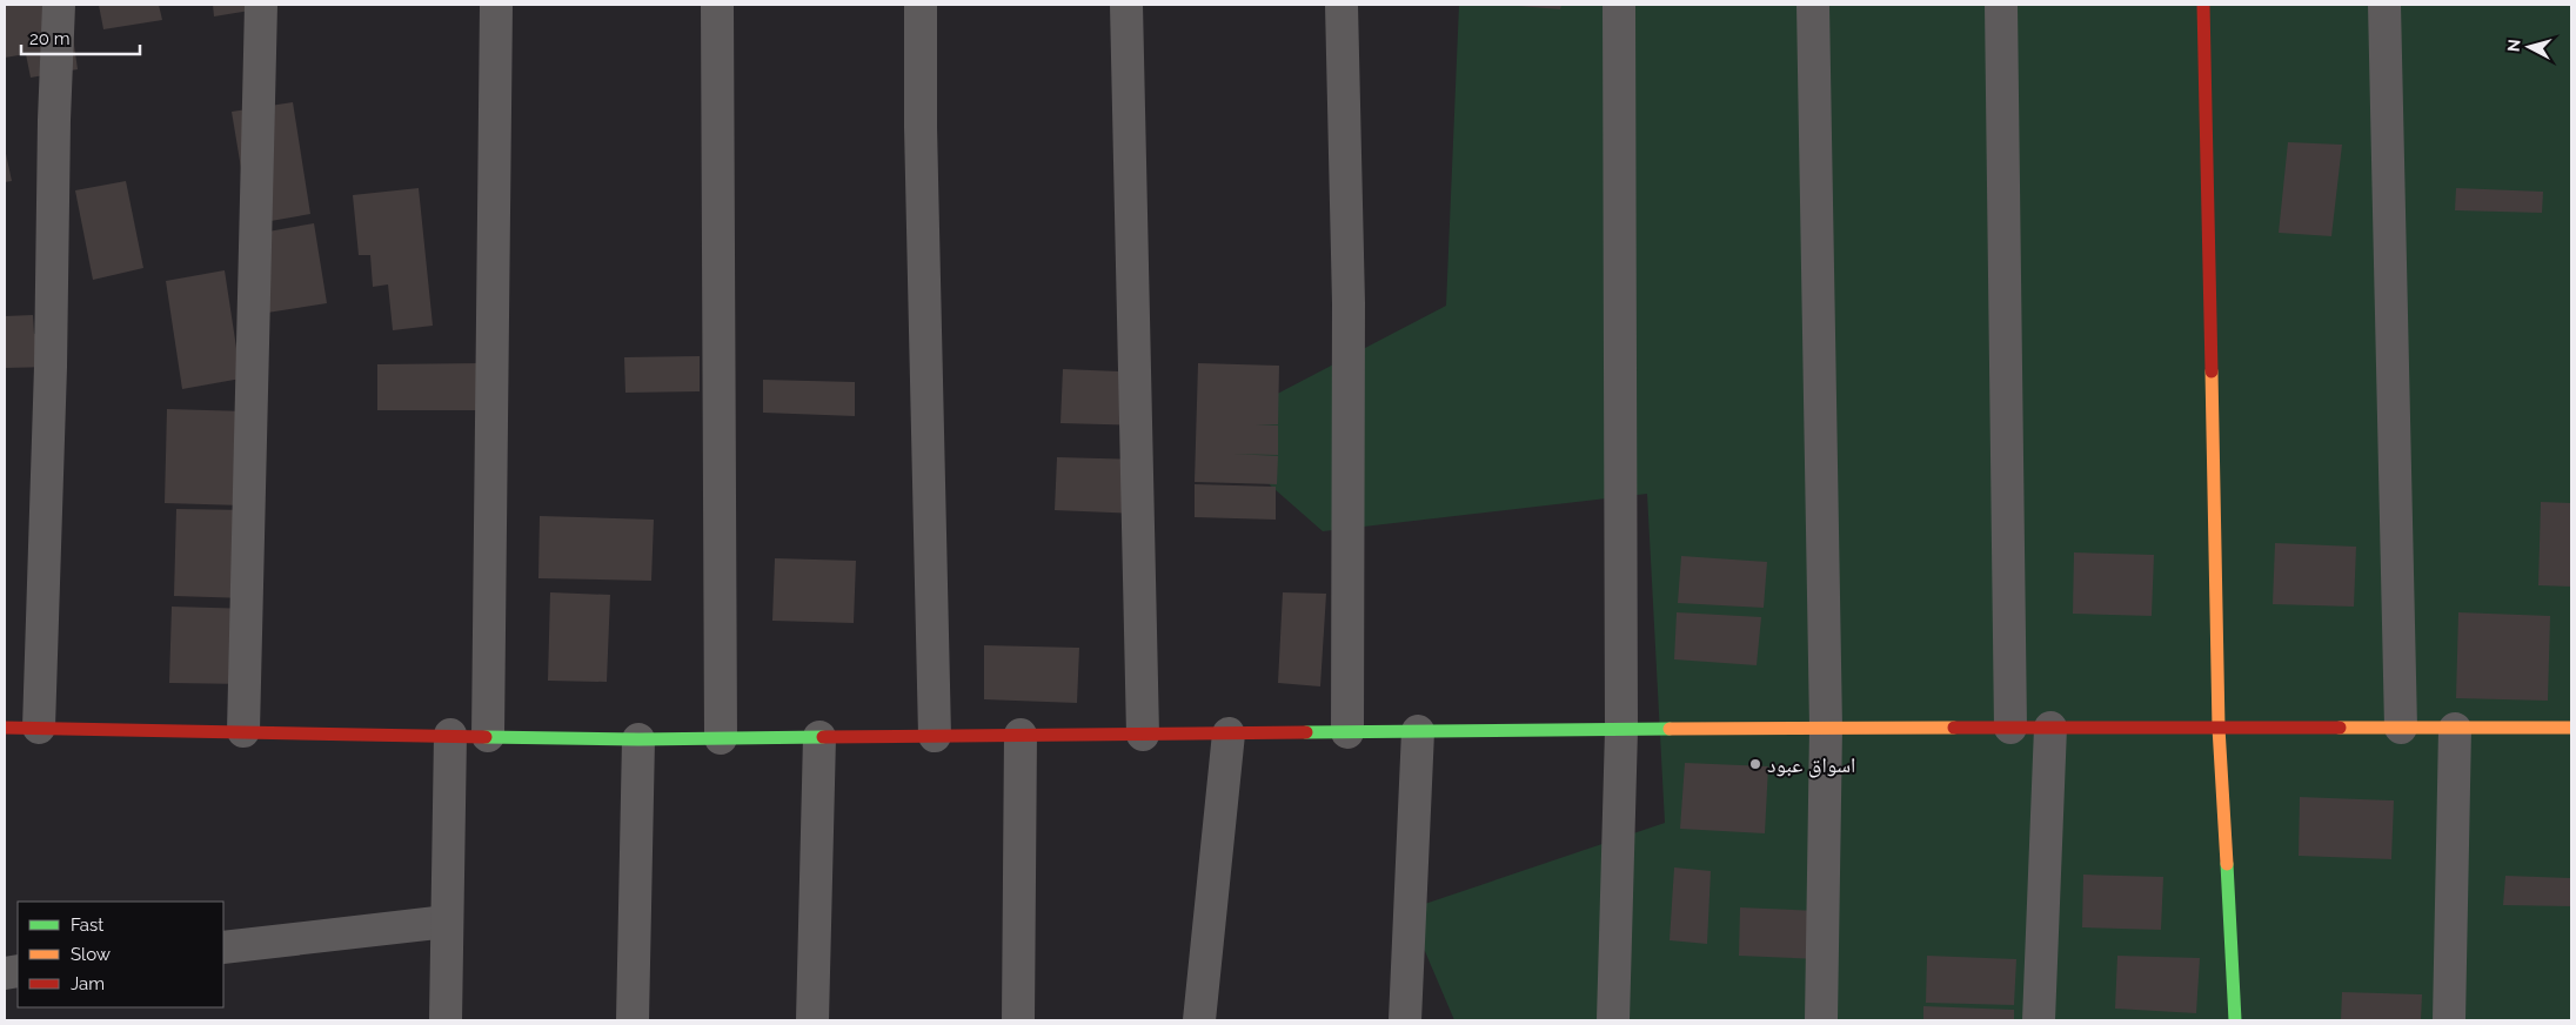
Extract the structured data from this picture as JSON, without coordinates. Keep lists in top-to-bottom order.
{
  "places": ["اسواق عبود"],
  "legend": ["Fast", "Slow", "Jam"],
  "scale_bar": "20 m",
  "north": "left"
}
